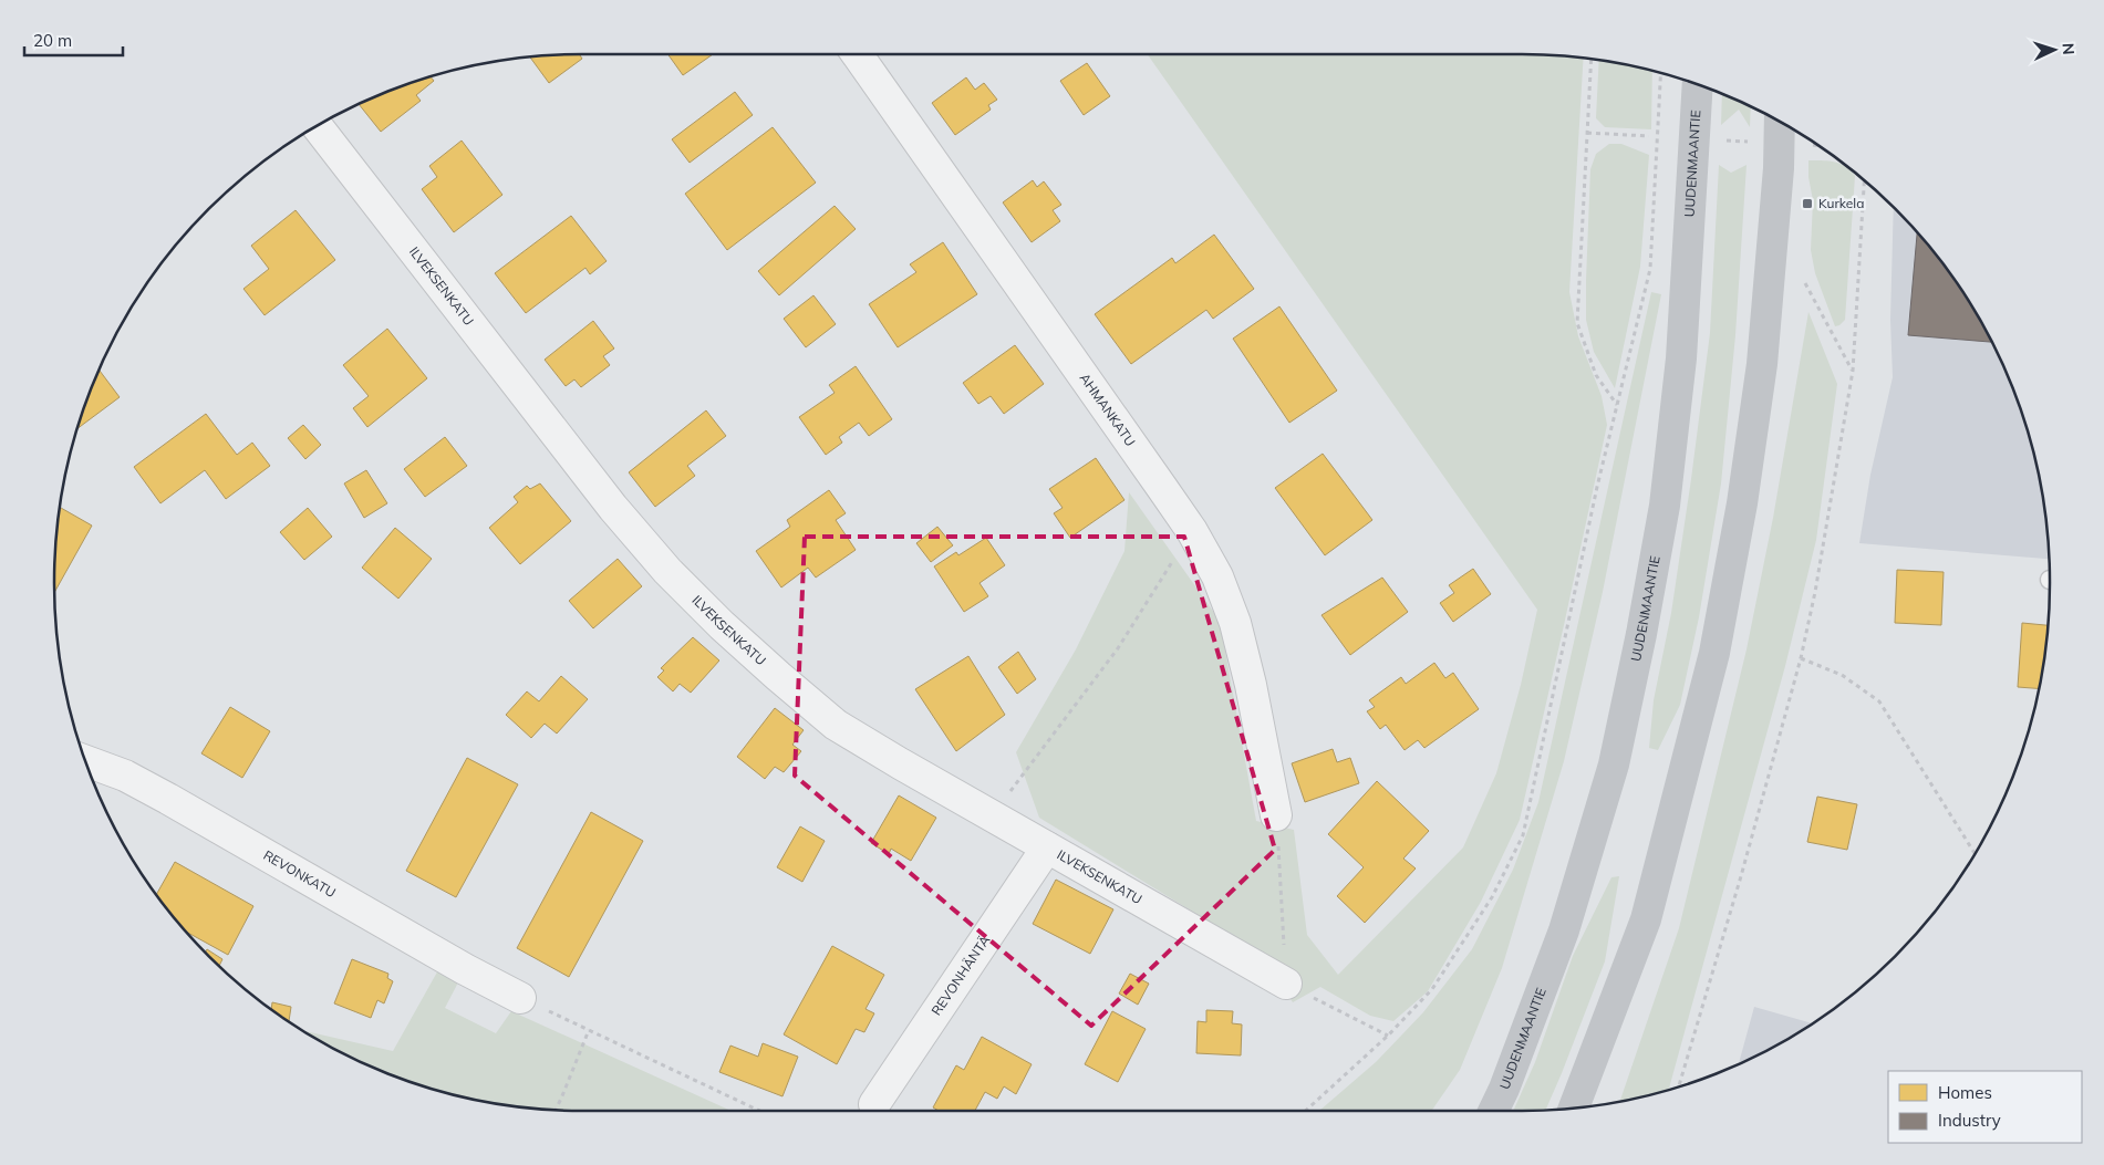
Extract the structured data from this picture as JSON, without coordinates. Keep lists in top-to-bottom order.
{
  "streets": {
    "main road": ["UUDENMAANTIE"],
    "street": [
      "ILVEKSENKATU",
      "AHMANKATU",
      "REVONKATU",
      "REVONHÄNTÄ"
    ]
  },
  "crossings": [
    ["ILVEKSENKATU", "REVONHÄNTÄ"]
  ],
  "places": {
    "transit": ["Kurkela"]
  },
  "legend": ["Homes", "Industry"],
  "scale_bar": "20 m",
  "north": "right"
}
